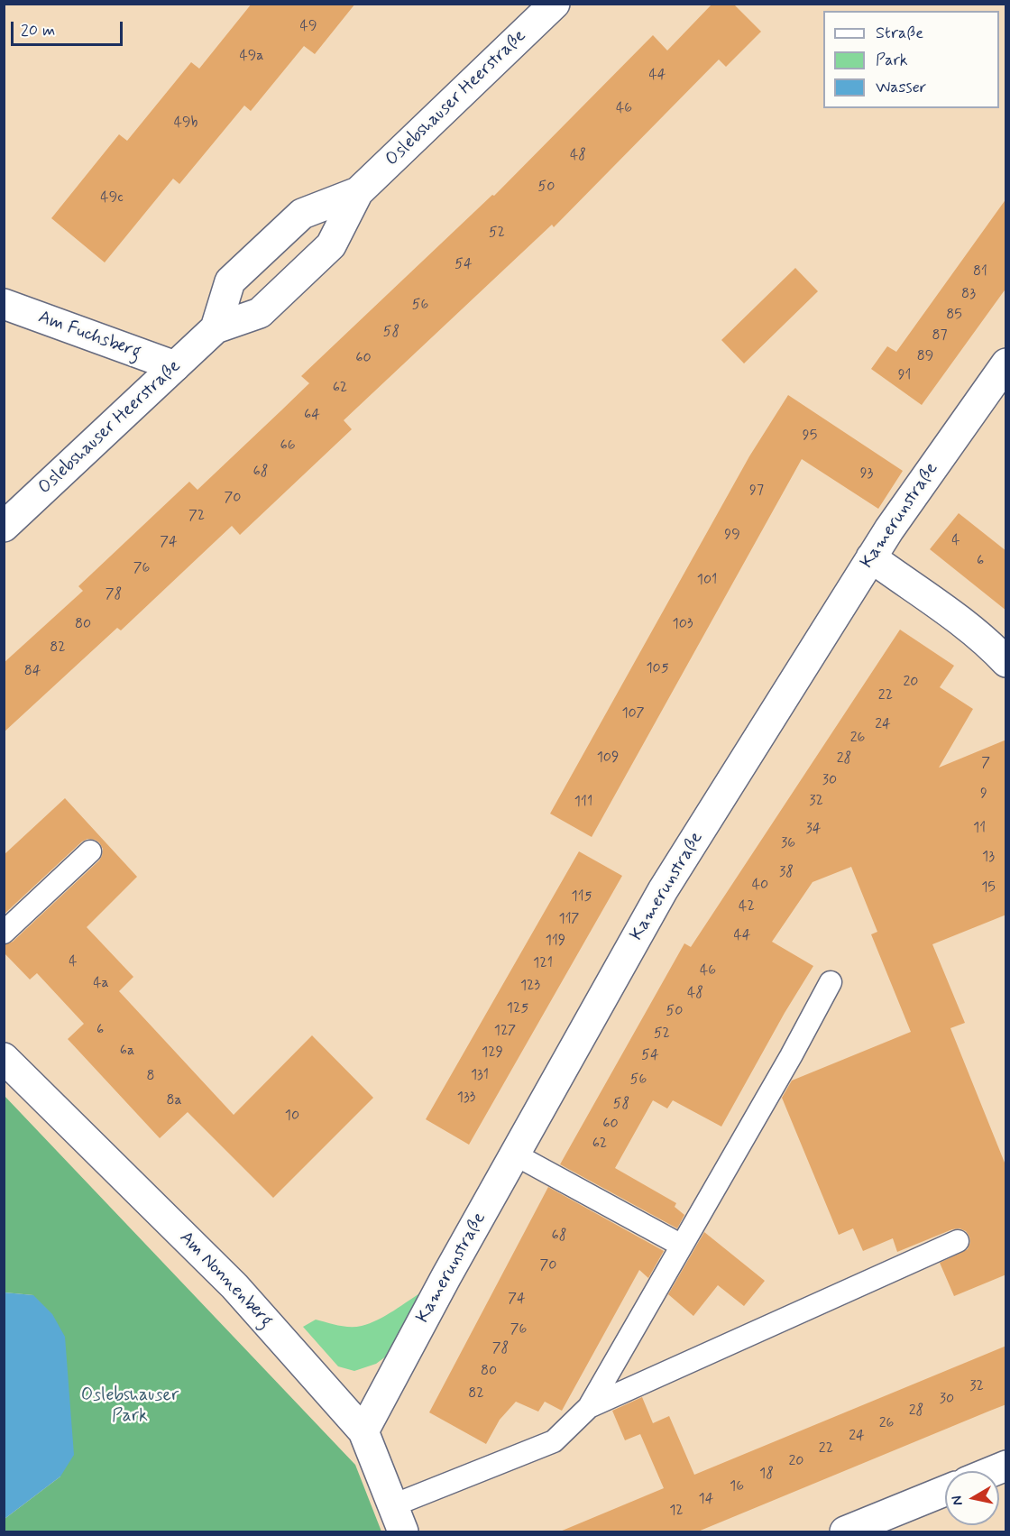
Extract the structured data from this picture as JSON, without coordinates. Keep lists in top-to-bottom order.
{
  "streets": {
    "street": [
      "Oslebshauser Heerstraße",
      "Am Fuchsberg",
      "Kamerunstraße",
      "Am Nonnenberg"
    ]
  },
  "crossings": [
    ["Oslebshauser Heerstraße", "Am Fuchsberg"],
    ["Kamerunstraße", "Am Nonnenberg"]
  ],
  "parks": ["Oslebshauser Park"],
  "house_numbers": [
    "49",
    "49a",
    "44",
    "46",
    "49b",
    "48",
    "50",
    "49c",
    "52",
    "54",
    "81",
    "83",
    "56",
    "85",
    "58",
    "87",
    "89",
    "60",
    "91",
    "62",
    "64",
    "95",
    "66",
    "68",
    "93",
    "97",
    "70",
    "72",
    "99",
    "4",
    "74",
    "6",
    "76",
    "101",
    "78",
    "80",
    "103",
    "82",
    "105",
    "84",
    "20",
    "22",
    "107",
    "24",
    "26",
    "109",
    "28",
    "7",
    "30",
    "9",
    "32",
    "111",
    "11",
    "34",
    "36",
    "13",
    "38",
    "40",
    "15",
    "115",
    "42",
    "117",
    "44",
    "119",
    "4",
    "121",
    "46",
    "4a",
    "123",
    "48",
    "125",
    "50",
    "6",
    "127",
    "52",
    "6a",
    "129",
    "54",
    "131",
    "8",
    "56",
    "133",
    "8a",
    "58",
    "10",
    "60",
    "62",
    "68",
    "70",
    "74",
    "76",
    "78",
    "80",
    "32",
    "82",
    "30",
    "28",
    "26",
    "24",
    "22",
    "20",
    "18",
    "16",
    "14",
    "12"
  ],
  "legend": ["Straße", "Park", "Wasser"],
  "scale_bar": "20 m",
  "north": "left"
}
